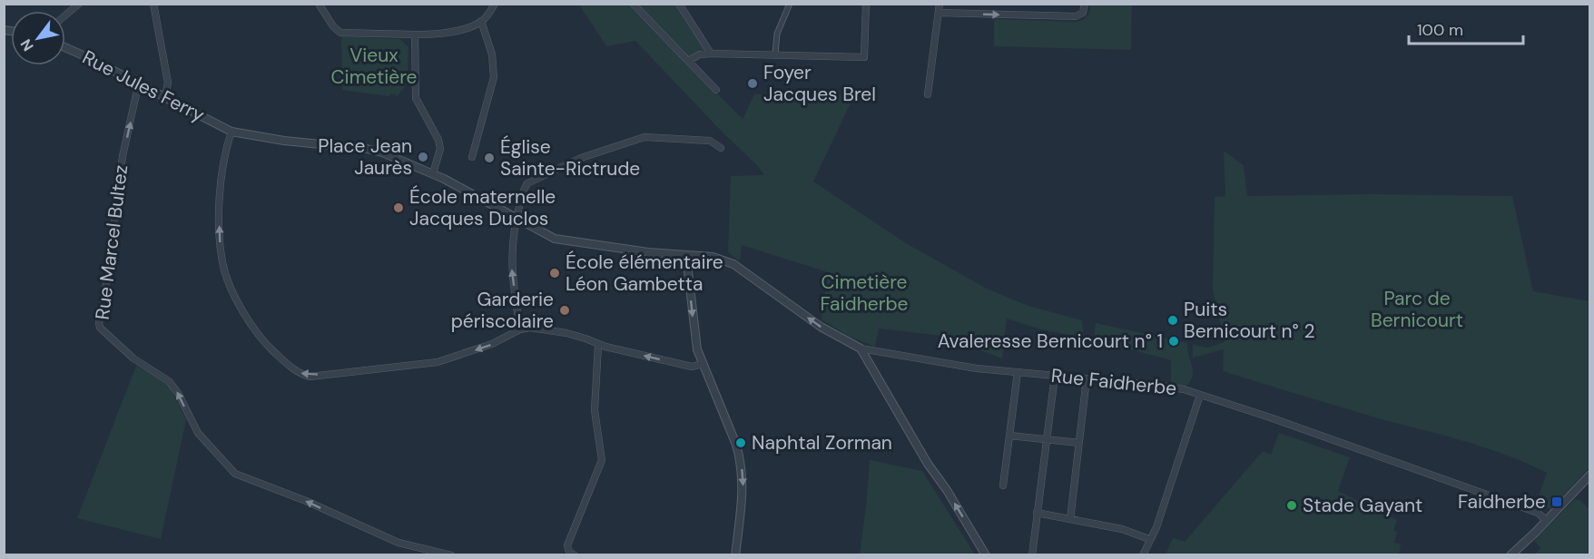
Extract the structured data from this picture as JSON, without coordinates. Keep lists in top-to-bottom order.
{
  "streets": {
    "street": ["Rue Jules Ferry", "Rue Marcel Bultez", "Rue Faidherbe"]
  },
  "crossings": [
    ["Rue Jules Ferry", "Rue Marcel Bultez"]
  ],
  "one_way": ["Rue Marcel Bultez"],
  "parks": ["Vieux Cimetière", "Cimetière Faidherbe", "Parc de Bernicourt"],
  "places": {
    "other": [
      "Foyer Jacques Brel",
      "Place Jean Jaurès",
      "Église Sainte-Rictrude",
      "École maternelle Jacques Duclos",
      "École élémentaire Léon Gambetta",
      "Garderie périscolaire",
      "Puits Bernicourt n° 2",
      "Avaleresse Bernicourt n° 1",
      "Naphtal Zorman",
      "Stade Gayant"
    ],
    "transit": ["Faidherbe"]
  },
  "scale_bar": "100 m",
  "north": "bottom left"
}
